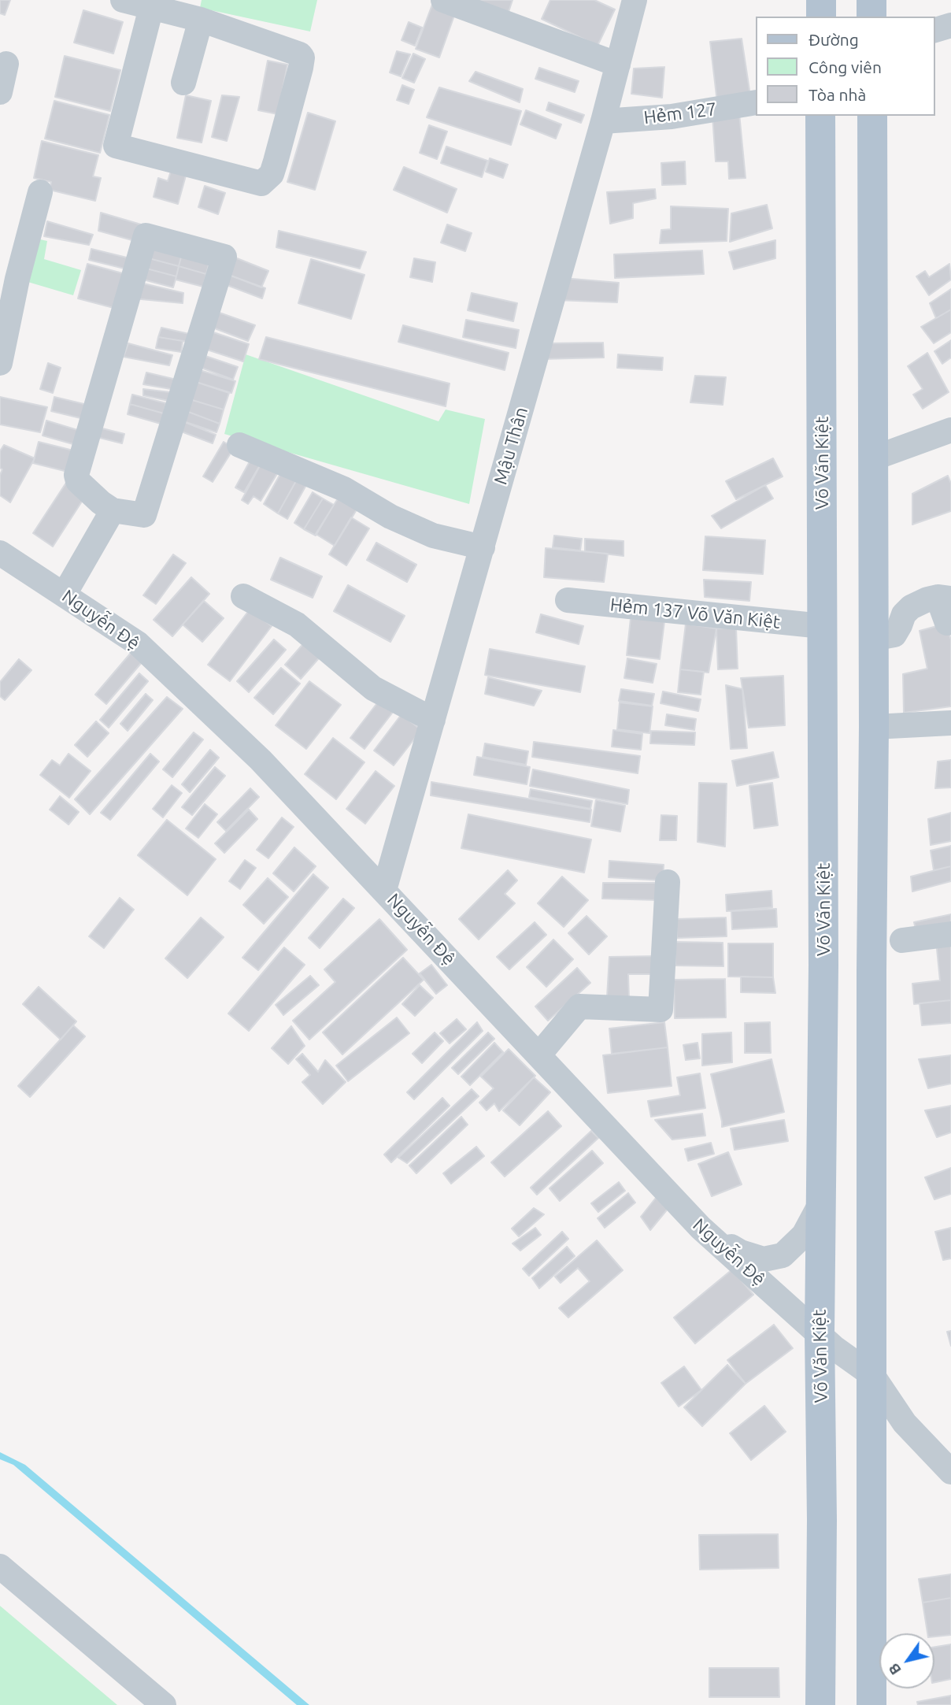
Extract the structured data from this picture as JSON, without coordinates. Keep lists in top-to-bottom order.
{
  "streets": {
    "main road": ["Võ Văn Kiệt"],
    "street": [
      "Hẻm 127",
      "Mậu Thân",
      "Hẻm 137 Võ Văn Kiệt",
      "Nguyễn Đệ"
    ]
  },
  "crossings": [
    ["Hẻm 127", "Mậu Thân"],
    ["Mậu Thân", "Nguyễn Đệ"],
    ["Võ Văn Kiệt", "Hẻm 137 Võ Văn Kiệt"],
    ["Võ Văn Kiệt", "Nguyễn Đệ"]
  ],
  "legend": ["Đường", "Công viên", "Tòa nhà"],
  "north": "bottom left"
}
